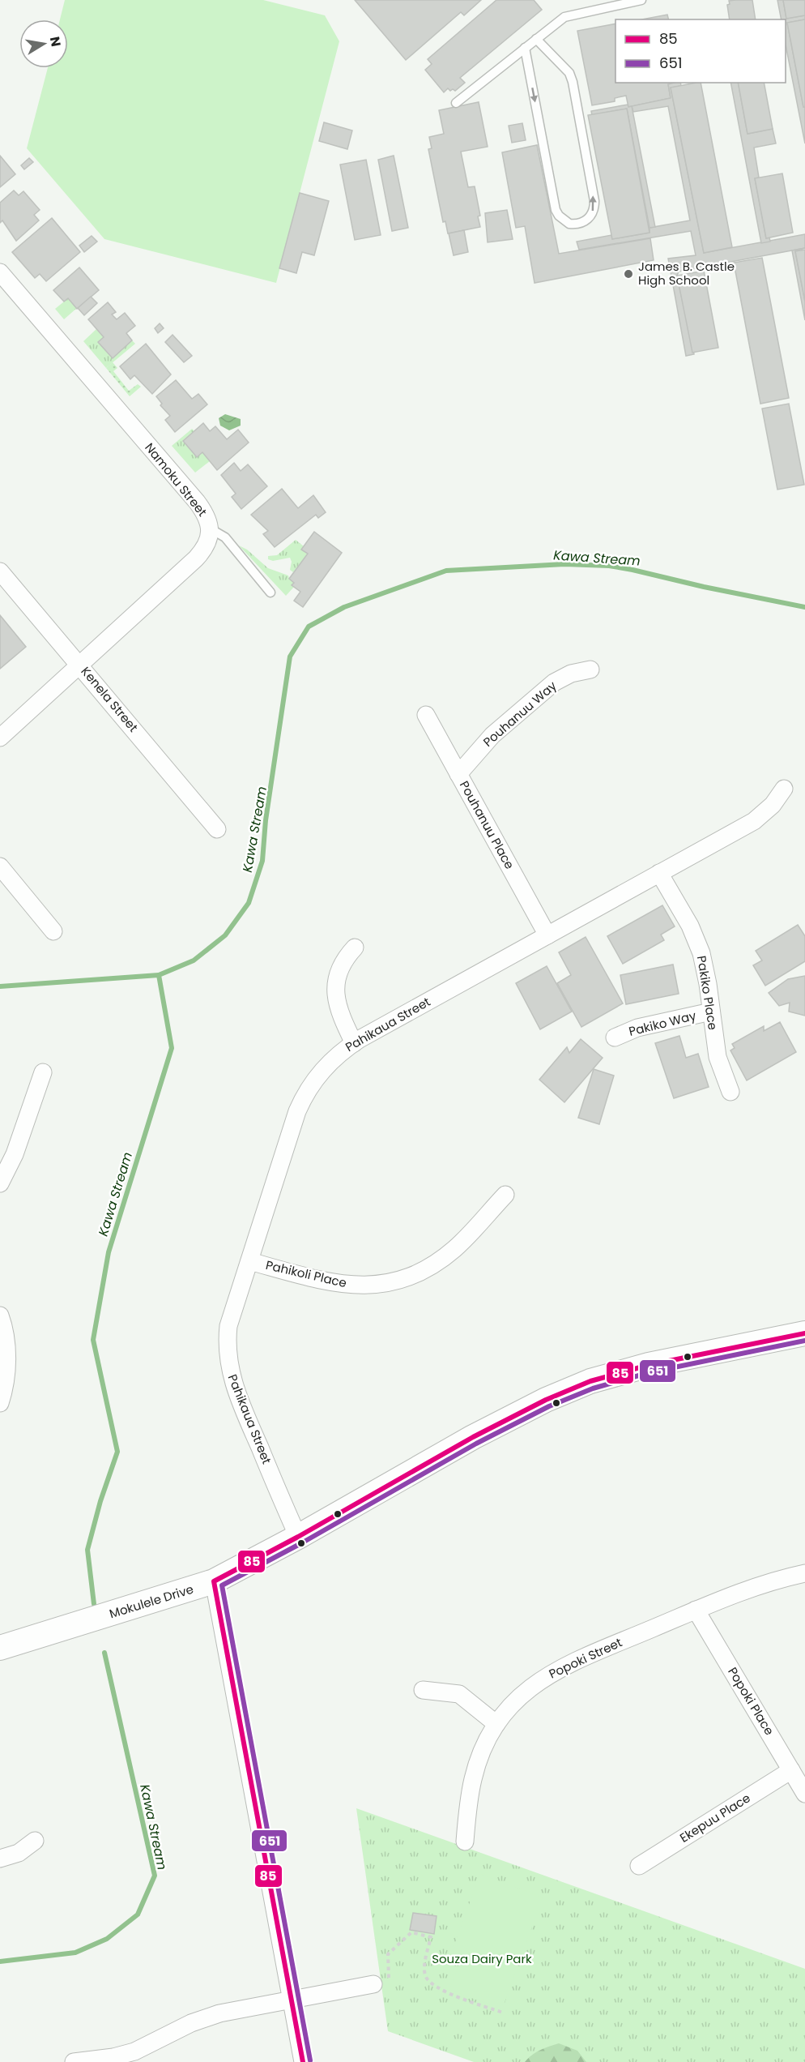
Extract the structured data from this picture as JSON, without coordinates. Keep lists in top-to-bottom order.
{
  "streets": {
    "street": [
      "Namoku Street",
      "Kenela Street",
      "Pouhanuu Way",
      "Pouhanuu Place",
      "Pakiko Place",
      "Pakiko Way",
      "Pahikaua Street",
      "Pahikoli Place",
      "Mokulele Drive",
      "Popoki Street",
      "Popoki Place",
      "Ekepuu Place"
    ]
  },
  "crossings": [
    ["Namoku Street", "Kenela Street"],
    ["Pouhanuu Way", "Pouhanuu Place"],
    ["Pouhanuu Place", "Pahikaua Street"],
    ["Pakiko Place", "Pakiko Way"],
    ["Pakiko Place", "Pahikaua Street"],
    ["Pahikaua Street", "Pahikoli Place"],
    ["Pahikaua Street", "Mokulele Drive"],
    ["Popoki Street", "Popoki Place"],
    ["Popoki Place", "Ekepuu Place"]
  ],
  "water": ["Kawa Stream"],
  "parks": ["Souza Dairy Park"],
  "places": ["James B. Castle High School"],
  "lines": ["transit line 85", "transit line 651"],
  "legend": ["85", "651"],
  "north": "right"
}
